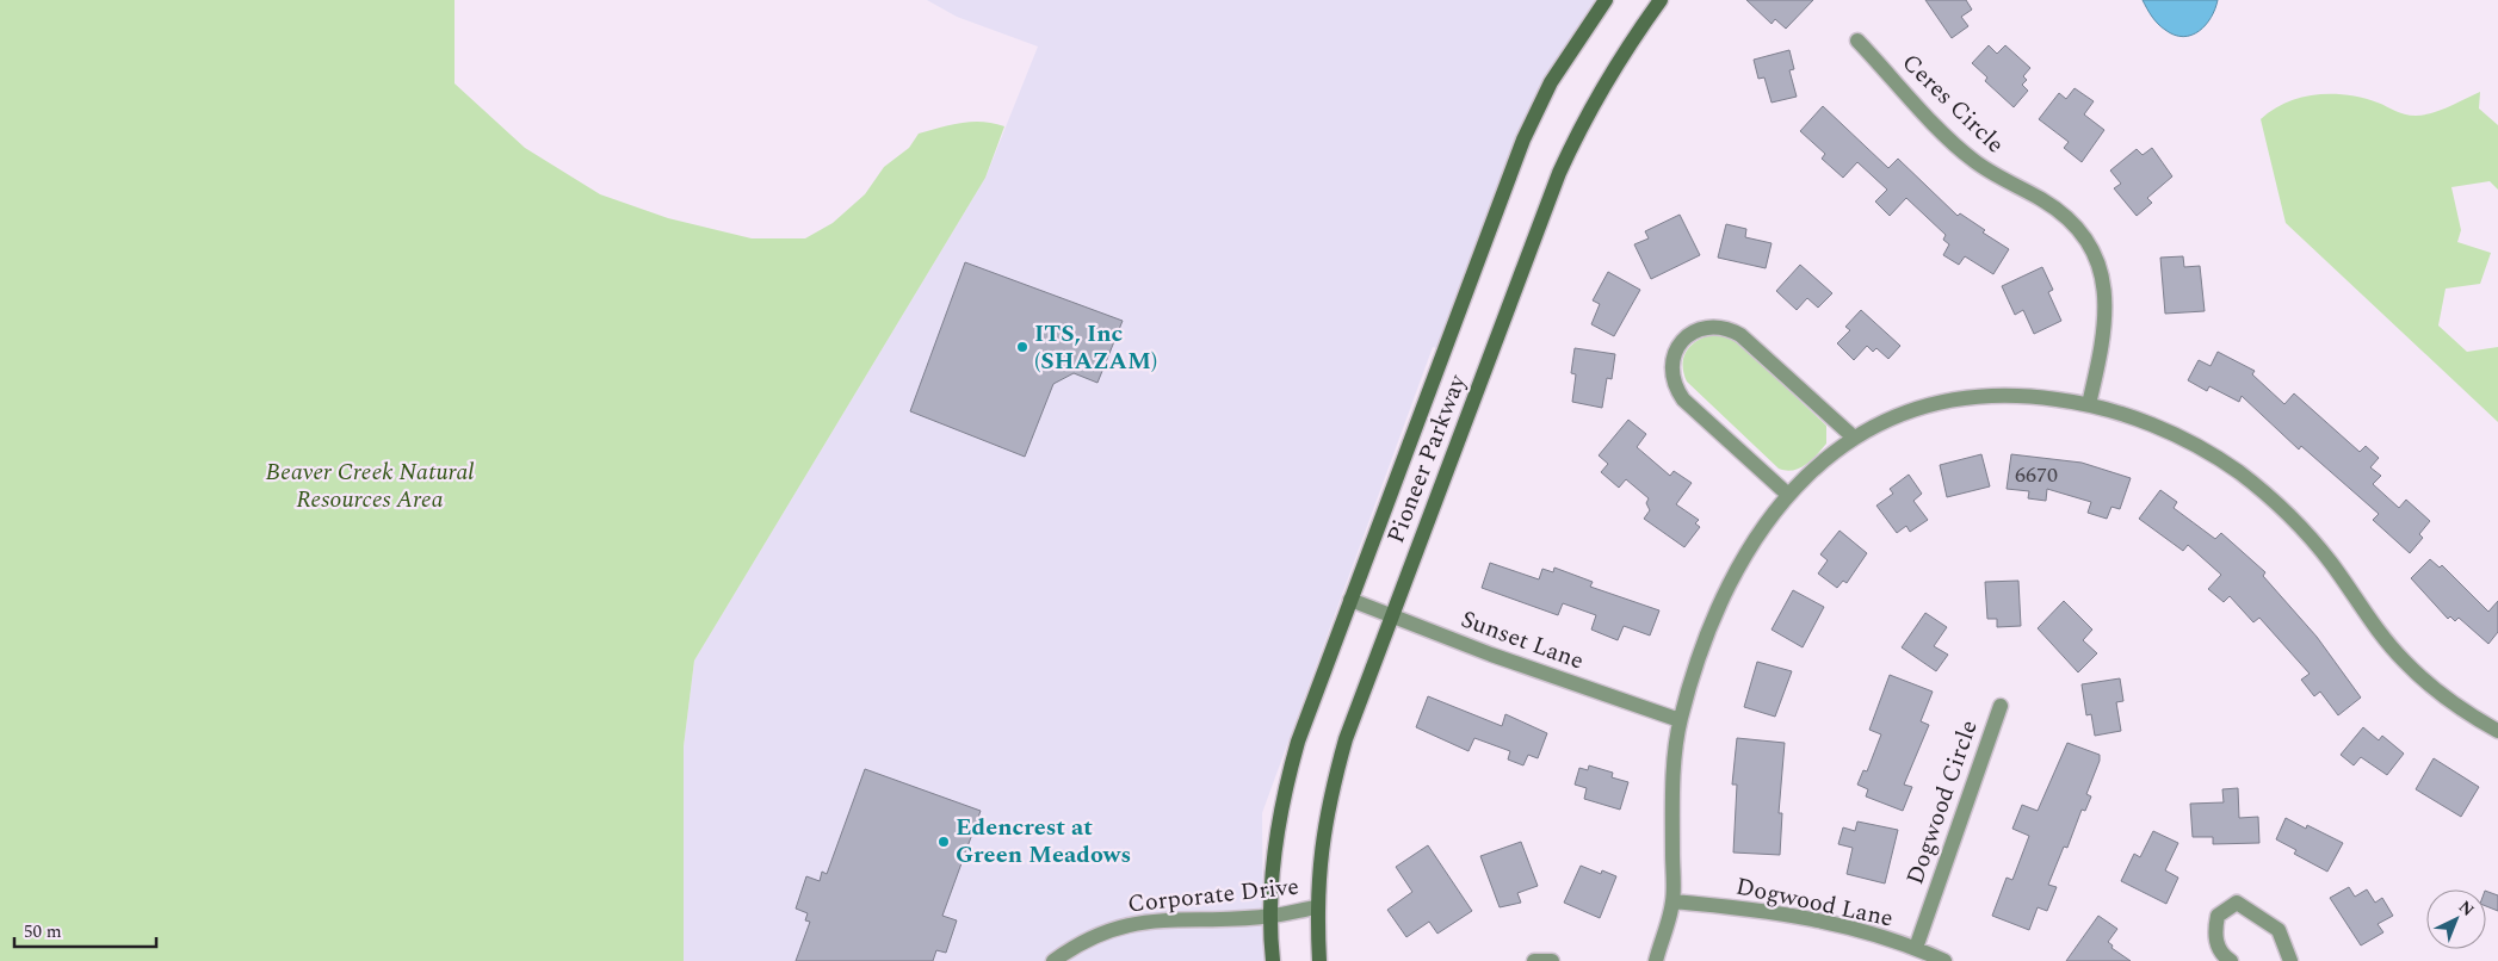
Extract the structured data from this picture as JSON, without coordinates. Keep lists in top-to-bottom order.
{
  "streets": {
    "street": [
      "Ceres Circle",
      "Pioneer Parkway",
      "Sunset Lane",
      "Dogwood Circle",
      "Corporate Drive",
      "Dogwood Lane"
    ]
  },
  "crossings": [
    ["Pioneer Parkway", "Sunset Lane"],
    ["Pioneer Parkway", "Corporate Drive"],
    ["Dogwood Circle", "Dogwood Lane"]
  ],
  "parks": ["Beaver Creek Natural Resources Area"],
  "places": ["ITS, Inc (SHAZAM)", "Edencrest at Green Meadows"],
  "house_numbers": ["6670"],
  "scale_bar": "50 m",
  "north": "top right"
}
